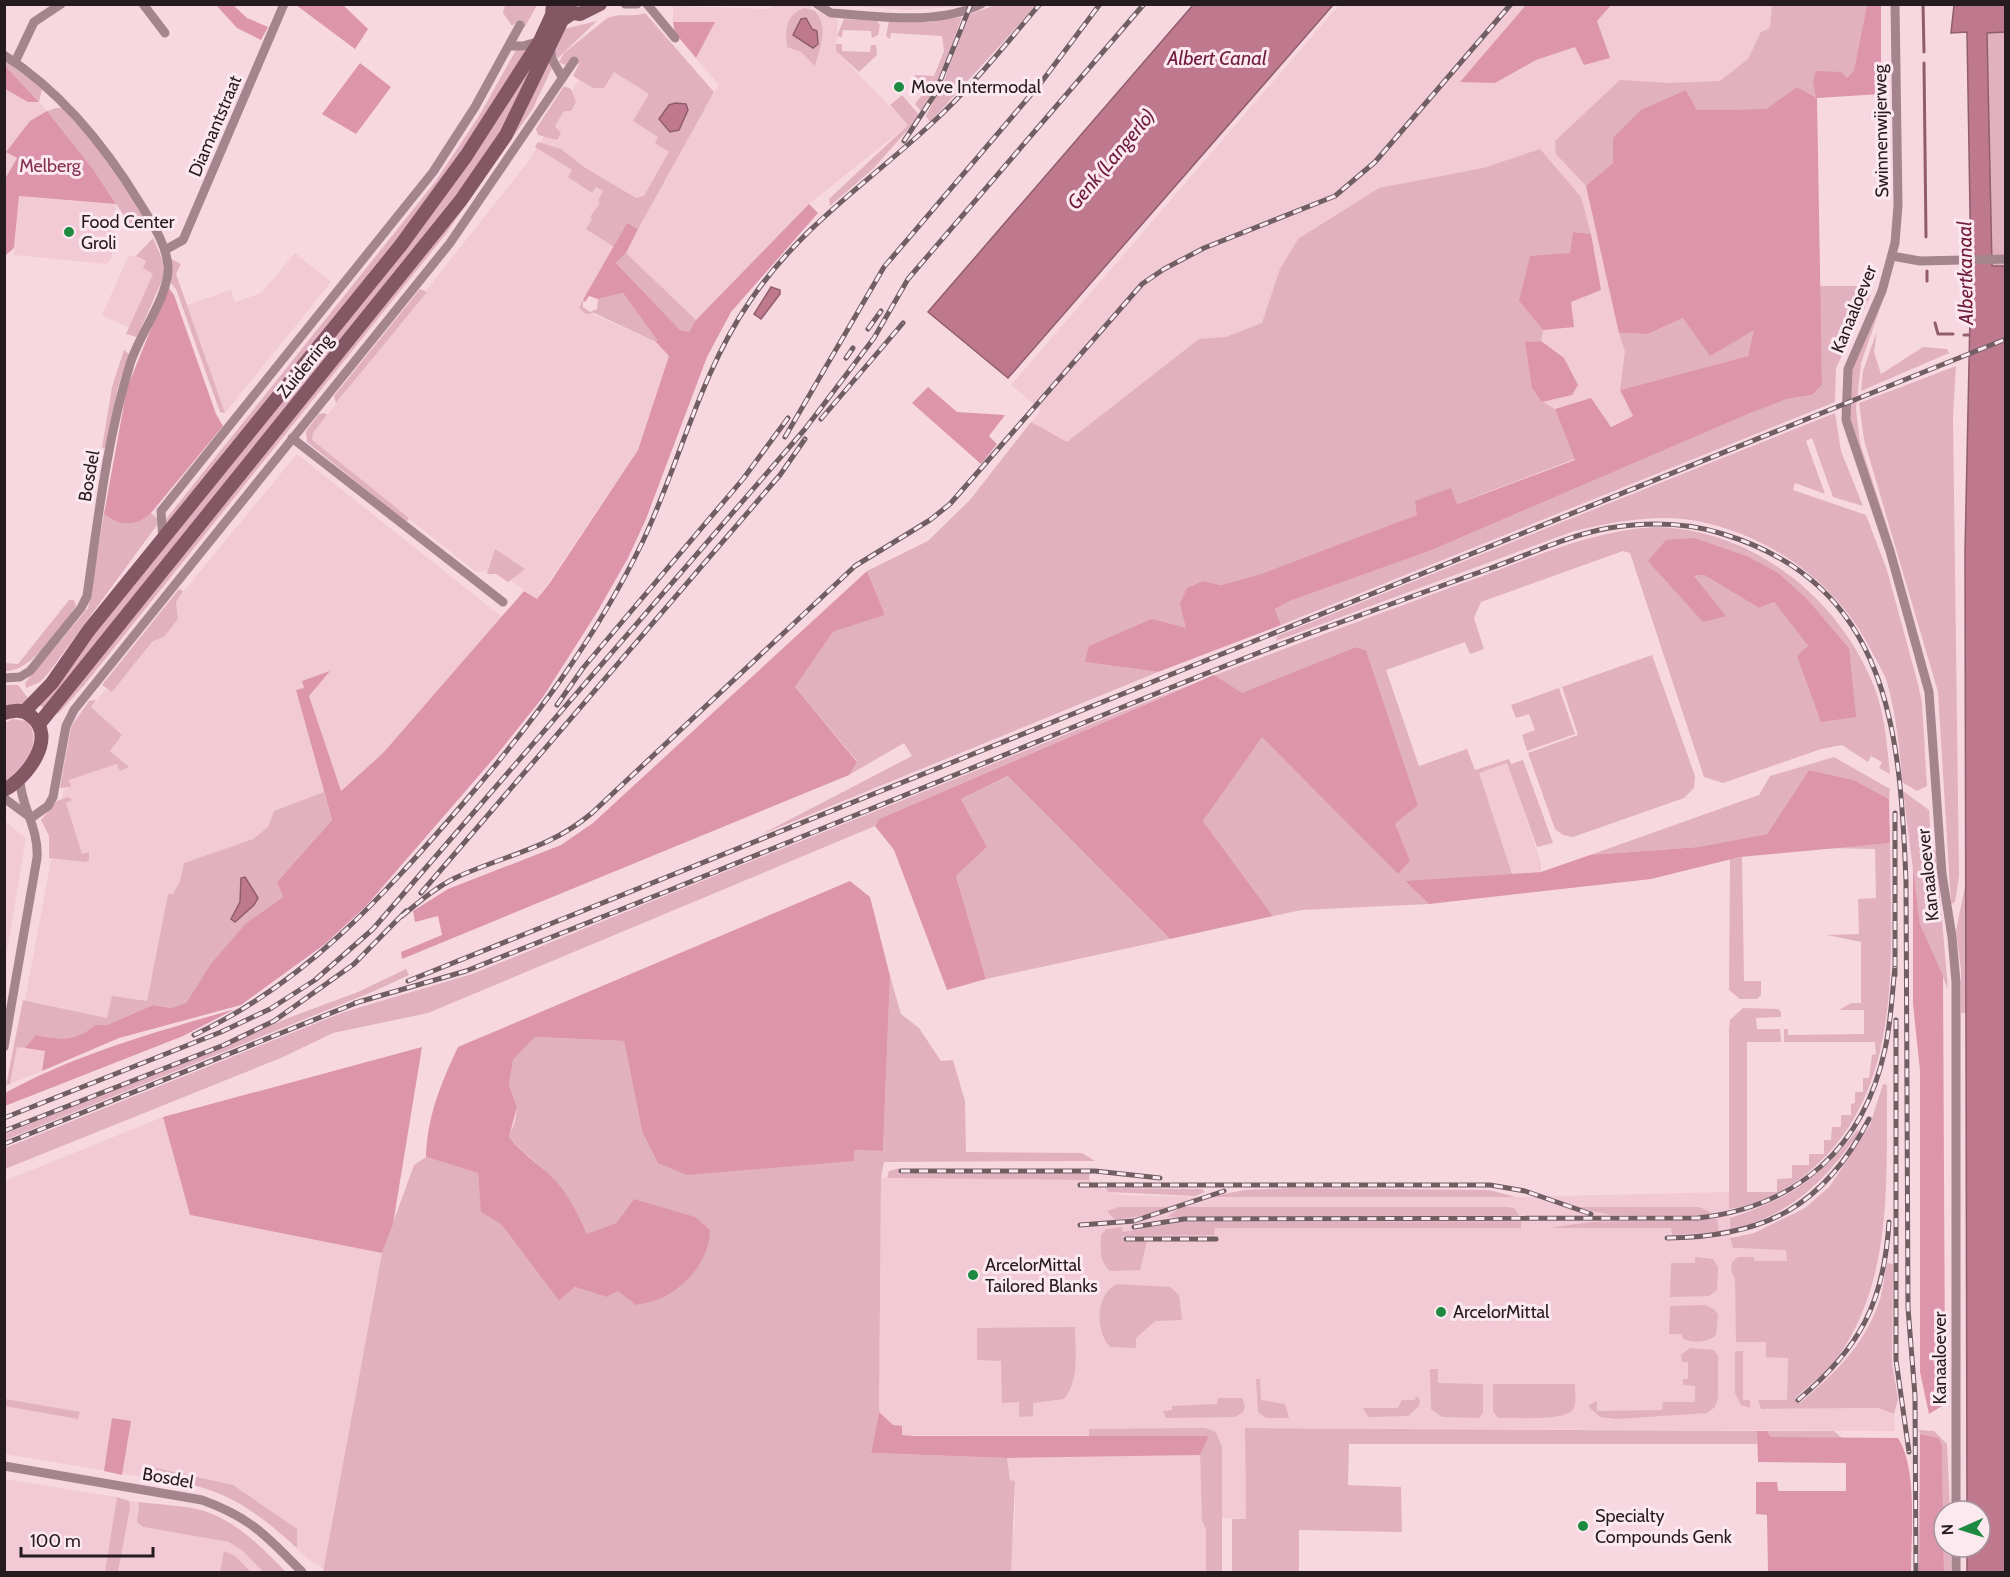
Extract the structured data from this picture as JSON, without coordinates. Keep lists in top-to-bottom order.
{
  "streets": {
    "main road": ["Zuiderring"],
    "street": [
      "Diamantstraat",
      "Swinnenwijerweg",
      "Kanaaloever",
      "Bosdel"
    ]
  },
  "crossings": [
    ["Diamantstraat", "Bosdel"],
    ["Swinnenwijerweg", "Kanaaloever"]
  ],
  "water": ["Albert Canal", "Genk (Langerlo)", "Albertkanaal"],
  "parks": ["Melberg"],
  "places": [
    "Move Intermodal",
    "Food Center Groli",
    "ArcelorMittal Tailored Blanks",
    "ArcelorMittal",
    "Specialty Compounds Genk"
  ],
  "scale_bar": "100 m",
  "north": "left"
}
